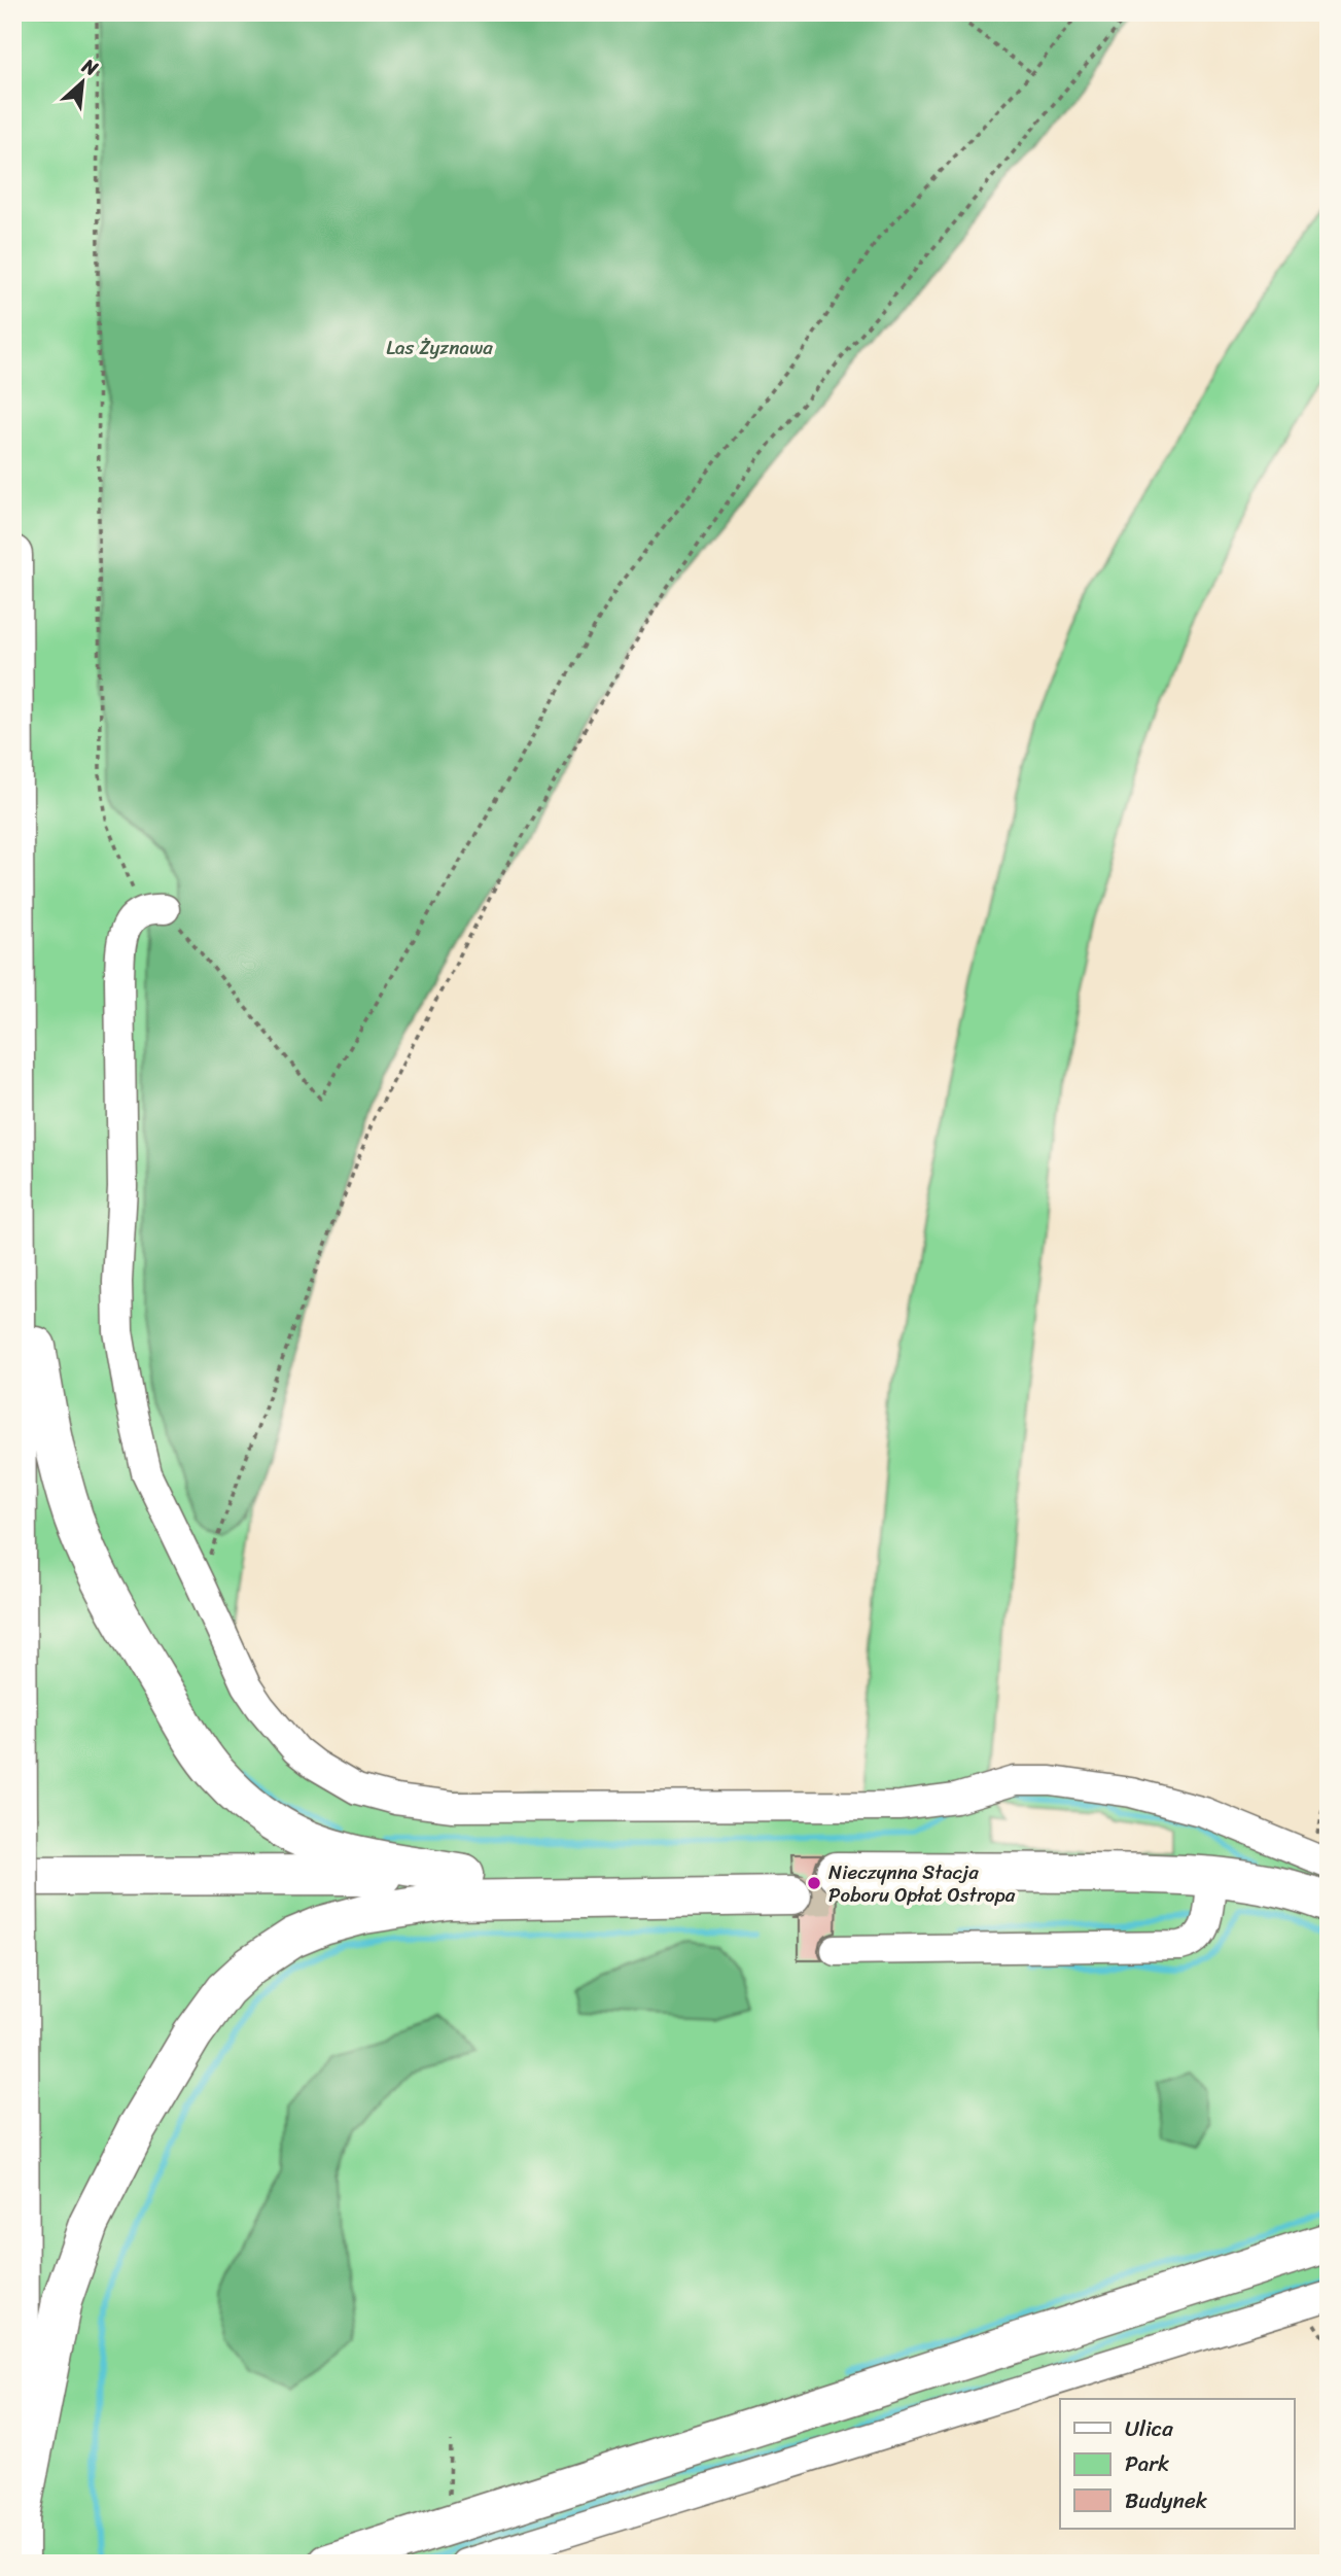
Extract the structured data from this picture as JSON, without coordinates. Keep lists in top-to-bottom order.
{
  "parks": ["Las Żyznawa"],
  "places": ["Nieczynna Stacja Poboru Opłat Ostropa"],
  "legend": ["Ulica", "Park", "Budynek"],
  "north": "top right"
}
